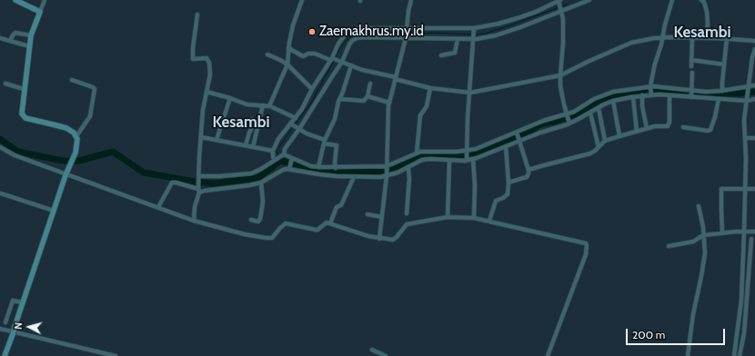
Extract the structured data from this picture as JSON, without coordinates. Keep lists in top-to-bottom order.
{
  "districts": ["Kesambi", "Kesambi"],
  "places": ["Zaemakhrus.my.id"],
  "scale_bar": "200 m",
  "north": "left"
}
